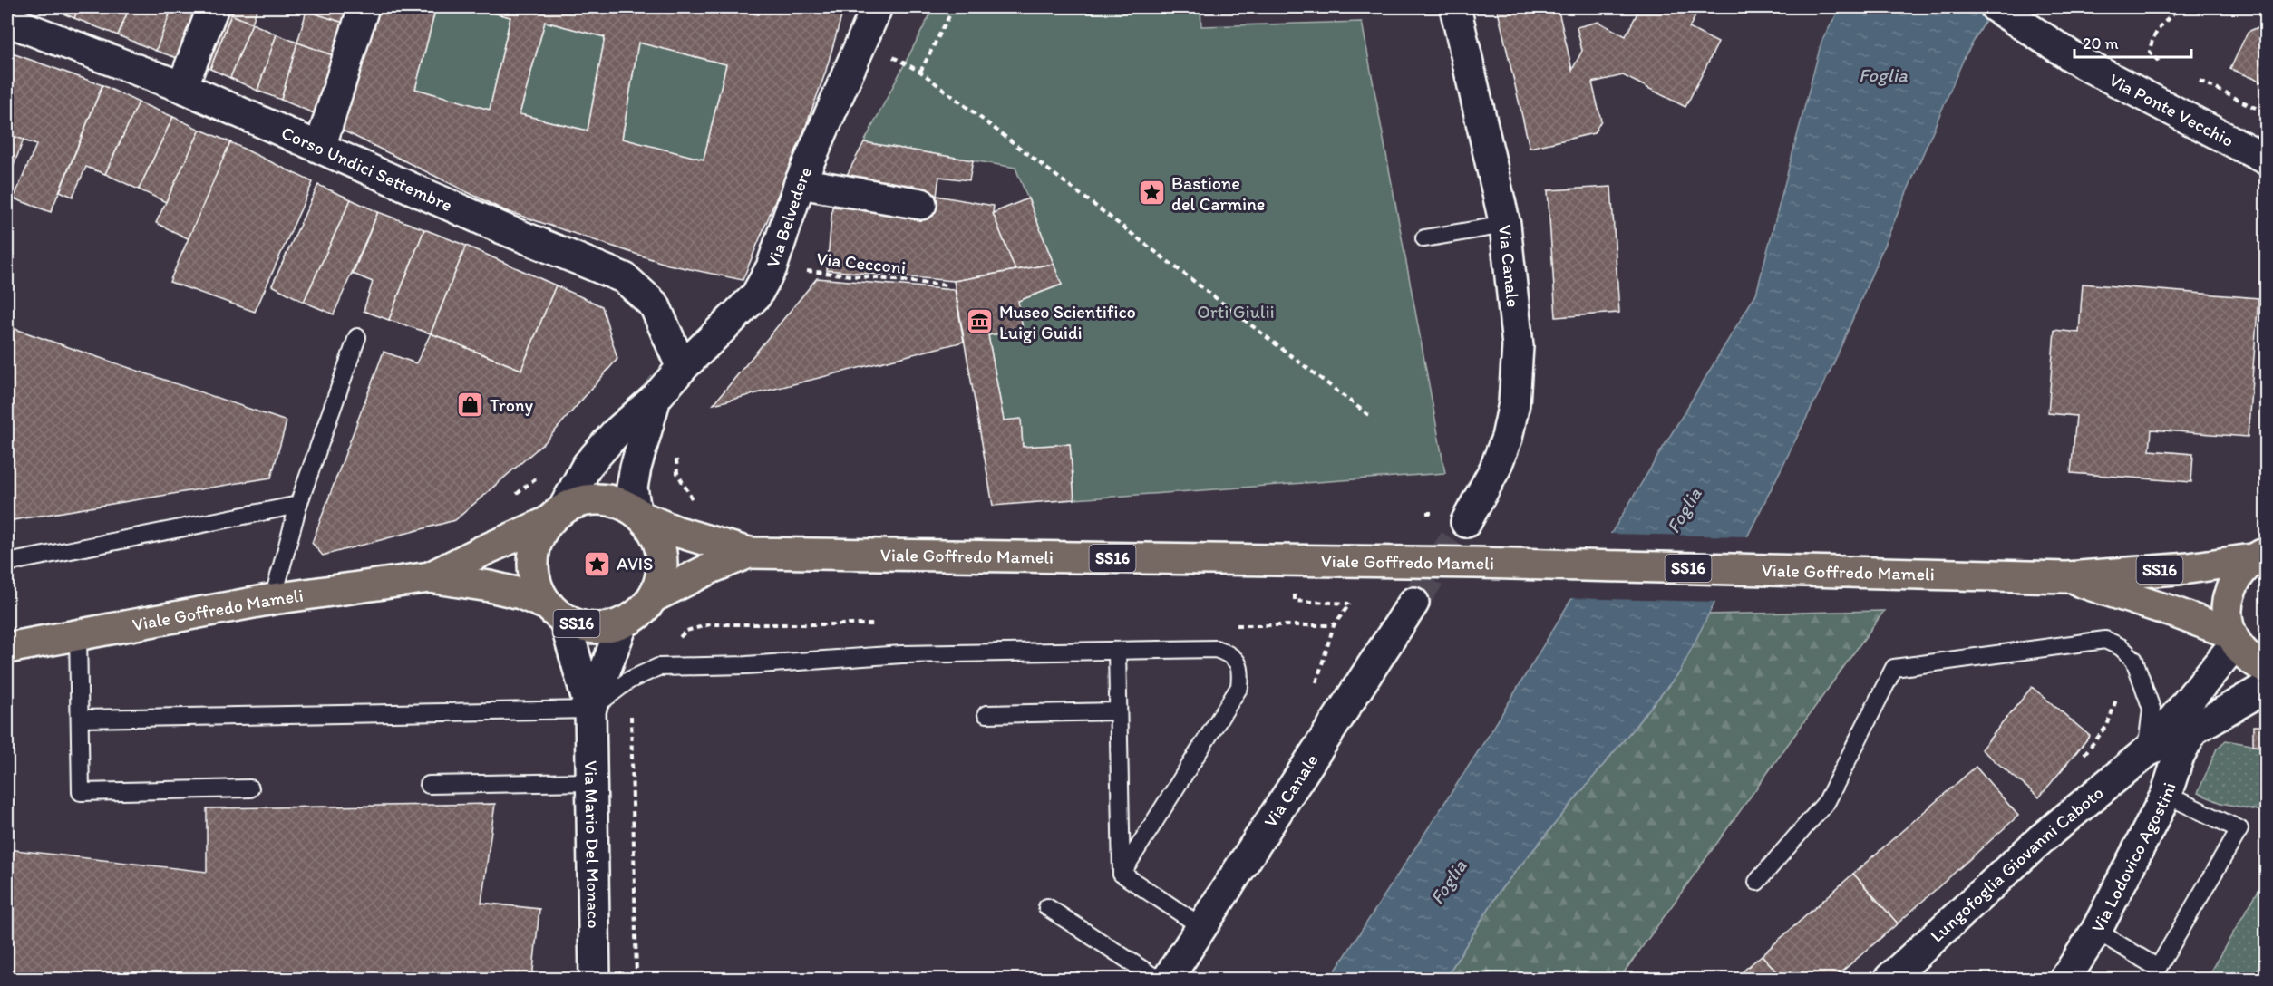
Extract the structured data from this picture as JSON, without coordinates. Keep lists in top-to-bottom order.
{
  "streets": {
    "main road": ["Viale Goffredo Mameli", "SS16"],
    "street": [
      "Via Ponte Vecchio",
      "Corso Undici Settembre",
      "Via Belvedere",
      "Via Canale",
      "Via Mario Del Monaco",
      "Via Lodovico Agostini",
      "Lungofoglia Giovanni Caboto"
    ],
    "path": ["Via Cecconi"]
  },
  "crossings": [
    ["Corso Undici Settembre", "Via Belvedere"],
    ["Via Belvedere", "Via Cecconi"],
    ["Via Belvedere", "Viale Goffredo Mameli"],
    ["Via Belvedere", "SS16"],
    ["Via Belvedere", "Via Mario Del Monaco"],
    ["Viale Goffredo Mameli", "SS16"],
    ["Viale Goffredo Mameli", "Via Mario Del Monaco"],
    ["Viale Goffredo Mameli", "Lungofoglia Giovanni Caboto"],
    ["SS16", "Via Mario Del Monaco"],
    ["Via Lodovico Agostini", "Lungofoglia Giovanni Caboto"]
  ],
  "water": ["Foglia"],
  "parks": ["Orti Giulii"],
  "places": {
    "place": ["Bastione del Carmine", "AVIS"],
    "museum": ["Museo Scientifico Luigi Guidi"],
    "shop": ["Trony"]
  },
  "scale_bar": "20 m"
}
